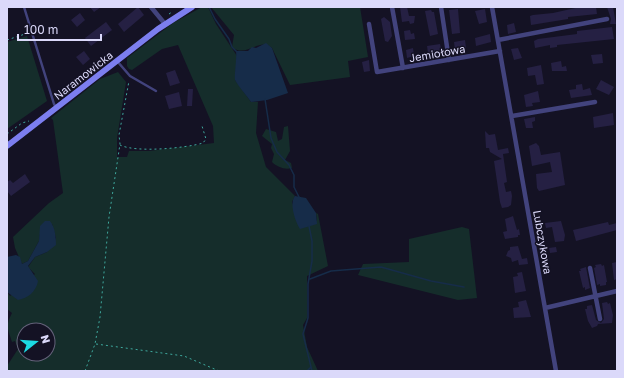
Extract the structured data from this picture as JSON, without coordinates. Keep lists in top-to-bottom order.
{
  "streets": {
    "street": ["Jemiołowa", "Naramowicka", "Lubczykowa"]
  },
  "crossings": [
    ["Jemiołowa", "Lubczykowa"]
  ],
  "scale_bar": "100 m",
  "north": "right"
}
